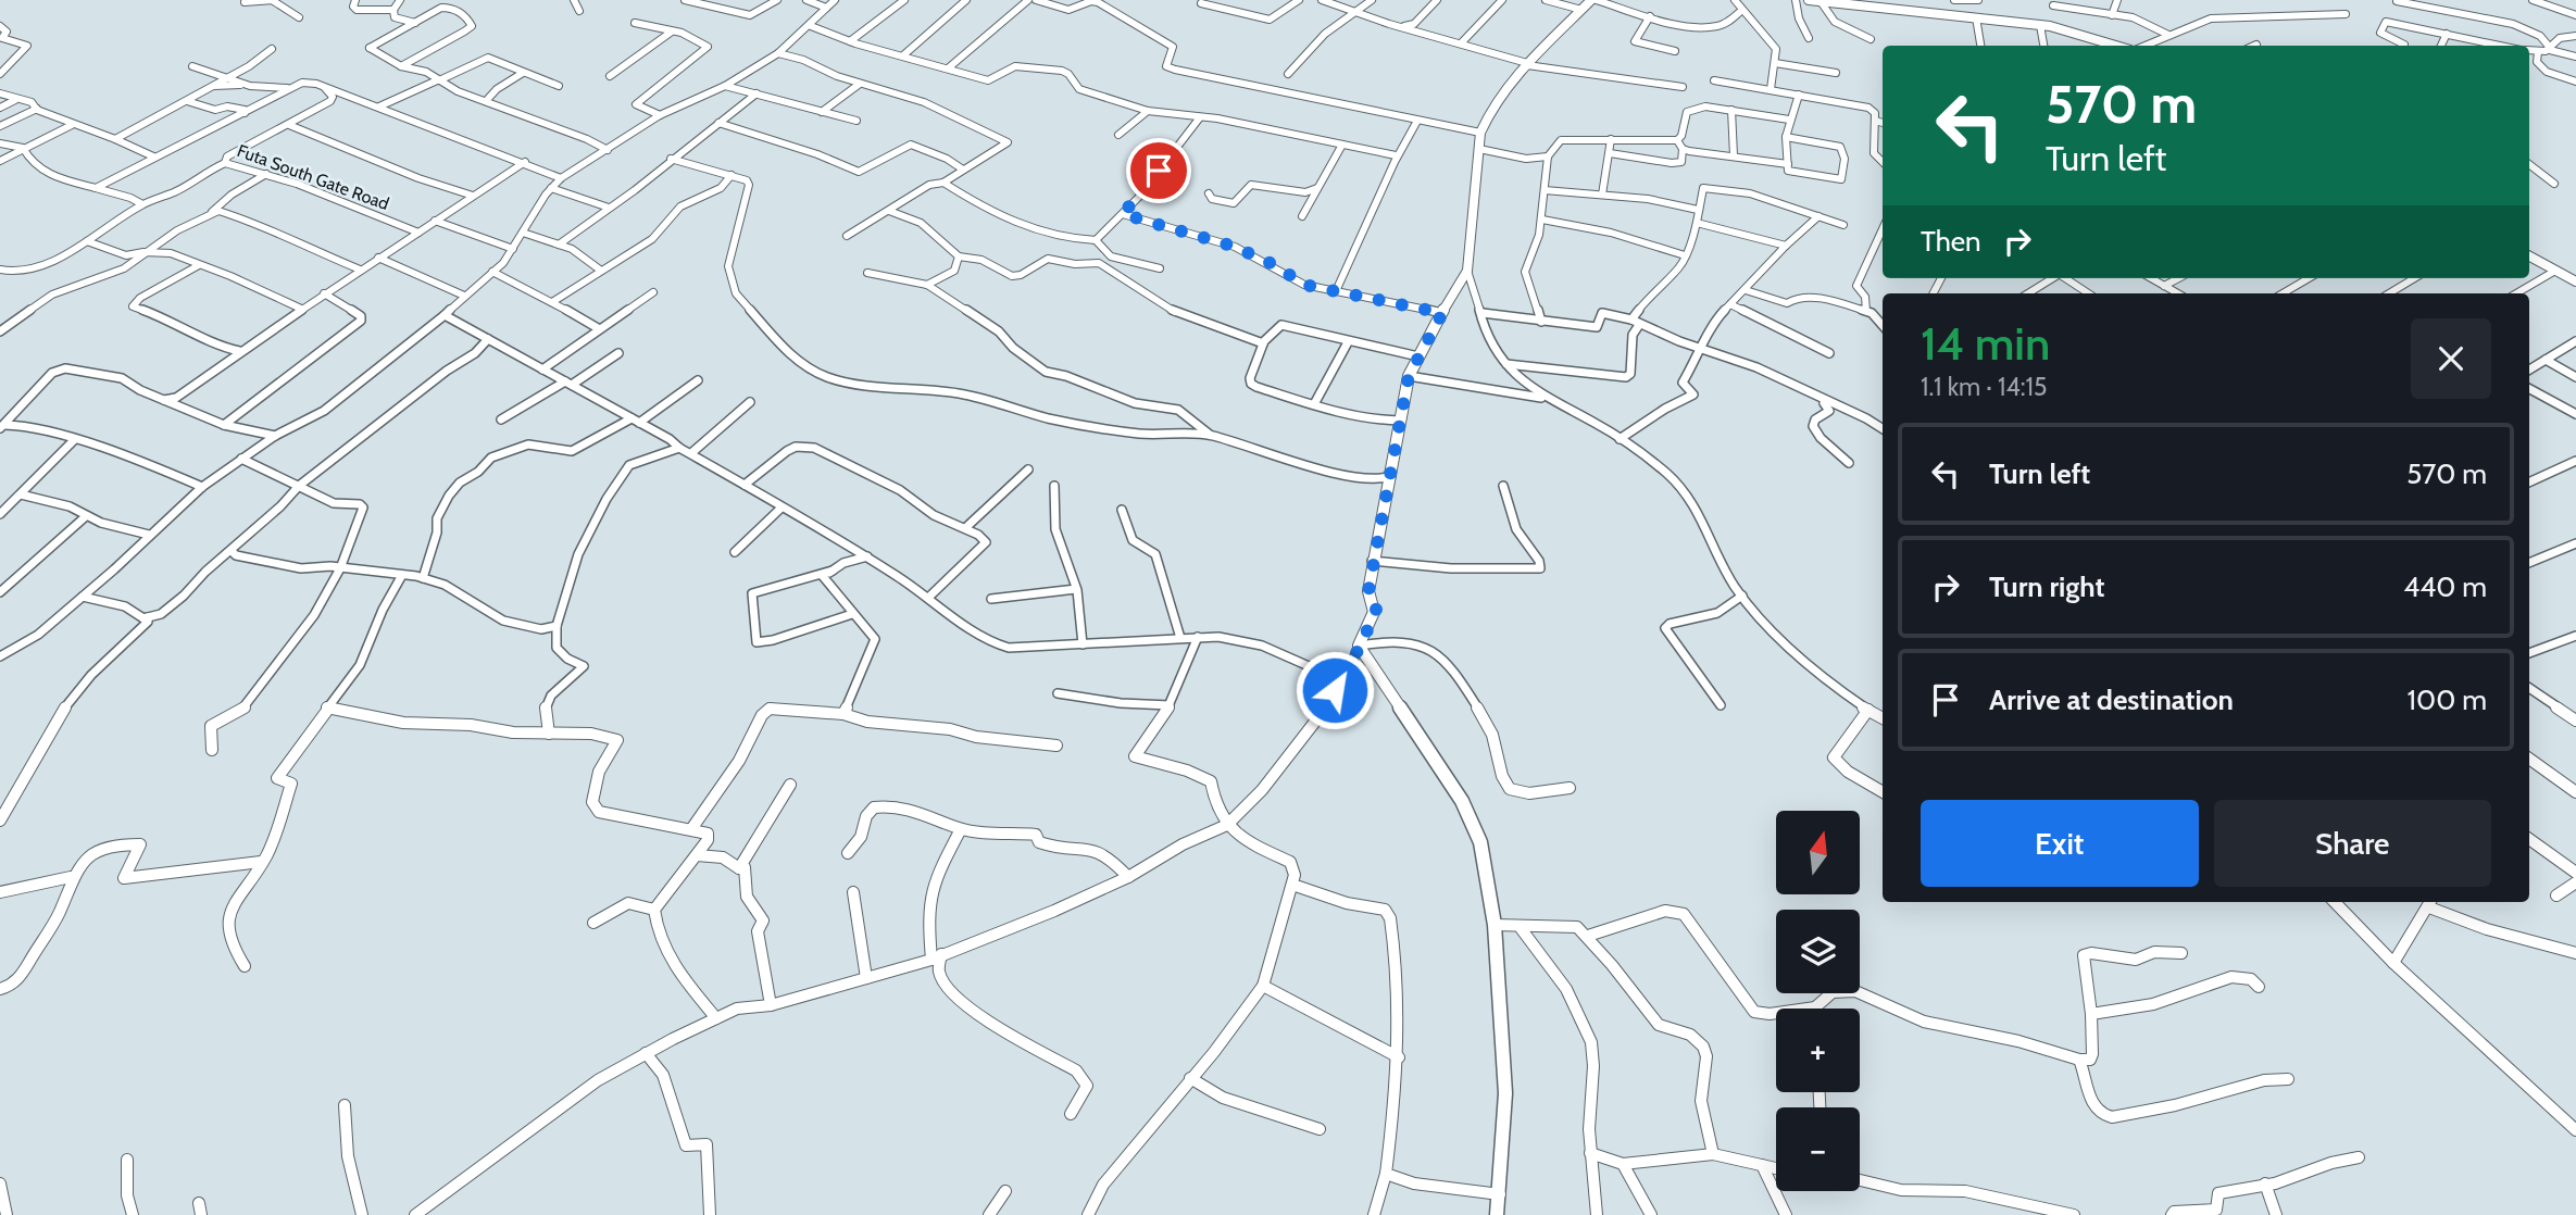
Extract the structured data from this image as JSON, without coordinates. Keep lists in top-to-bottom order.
{
  "streets": {
    "street": ["Futa South Gate Road"]
  },
  "north": "top",
  "page": {
    "turn": ["570 m", "Turn left"],
    "then": "Then",
    "heading": ["14 min", "1.1 km · 14:15"],
    "list": [
      {
        "name": "Turn left",
        "value": "570 m"
      },
      {
        "name": "Turn right",
        "value": "440 m"
      },
      {
        "name": "Arrive at destination",
        "value": "100 m"
      }
    ],
    "buttons": ["Exit", "Share"],
    "map_buttons": ["+", "−"]
  }
}
